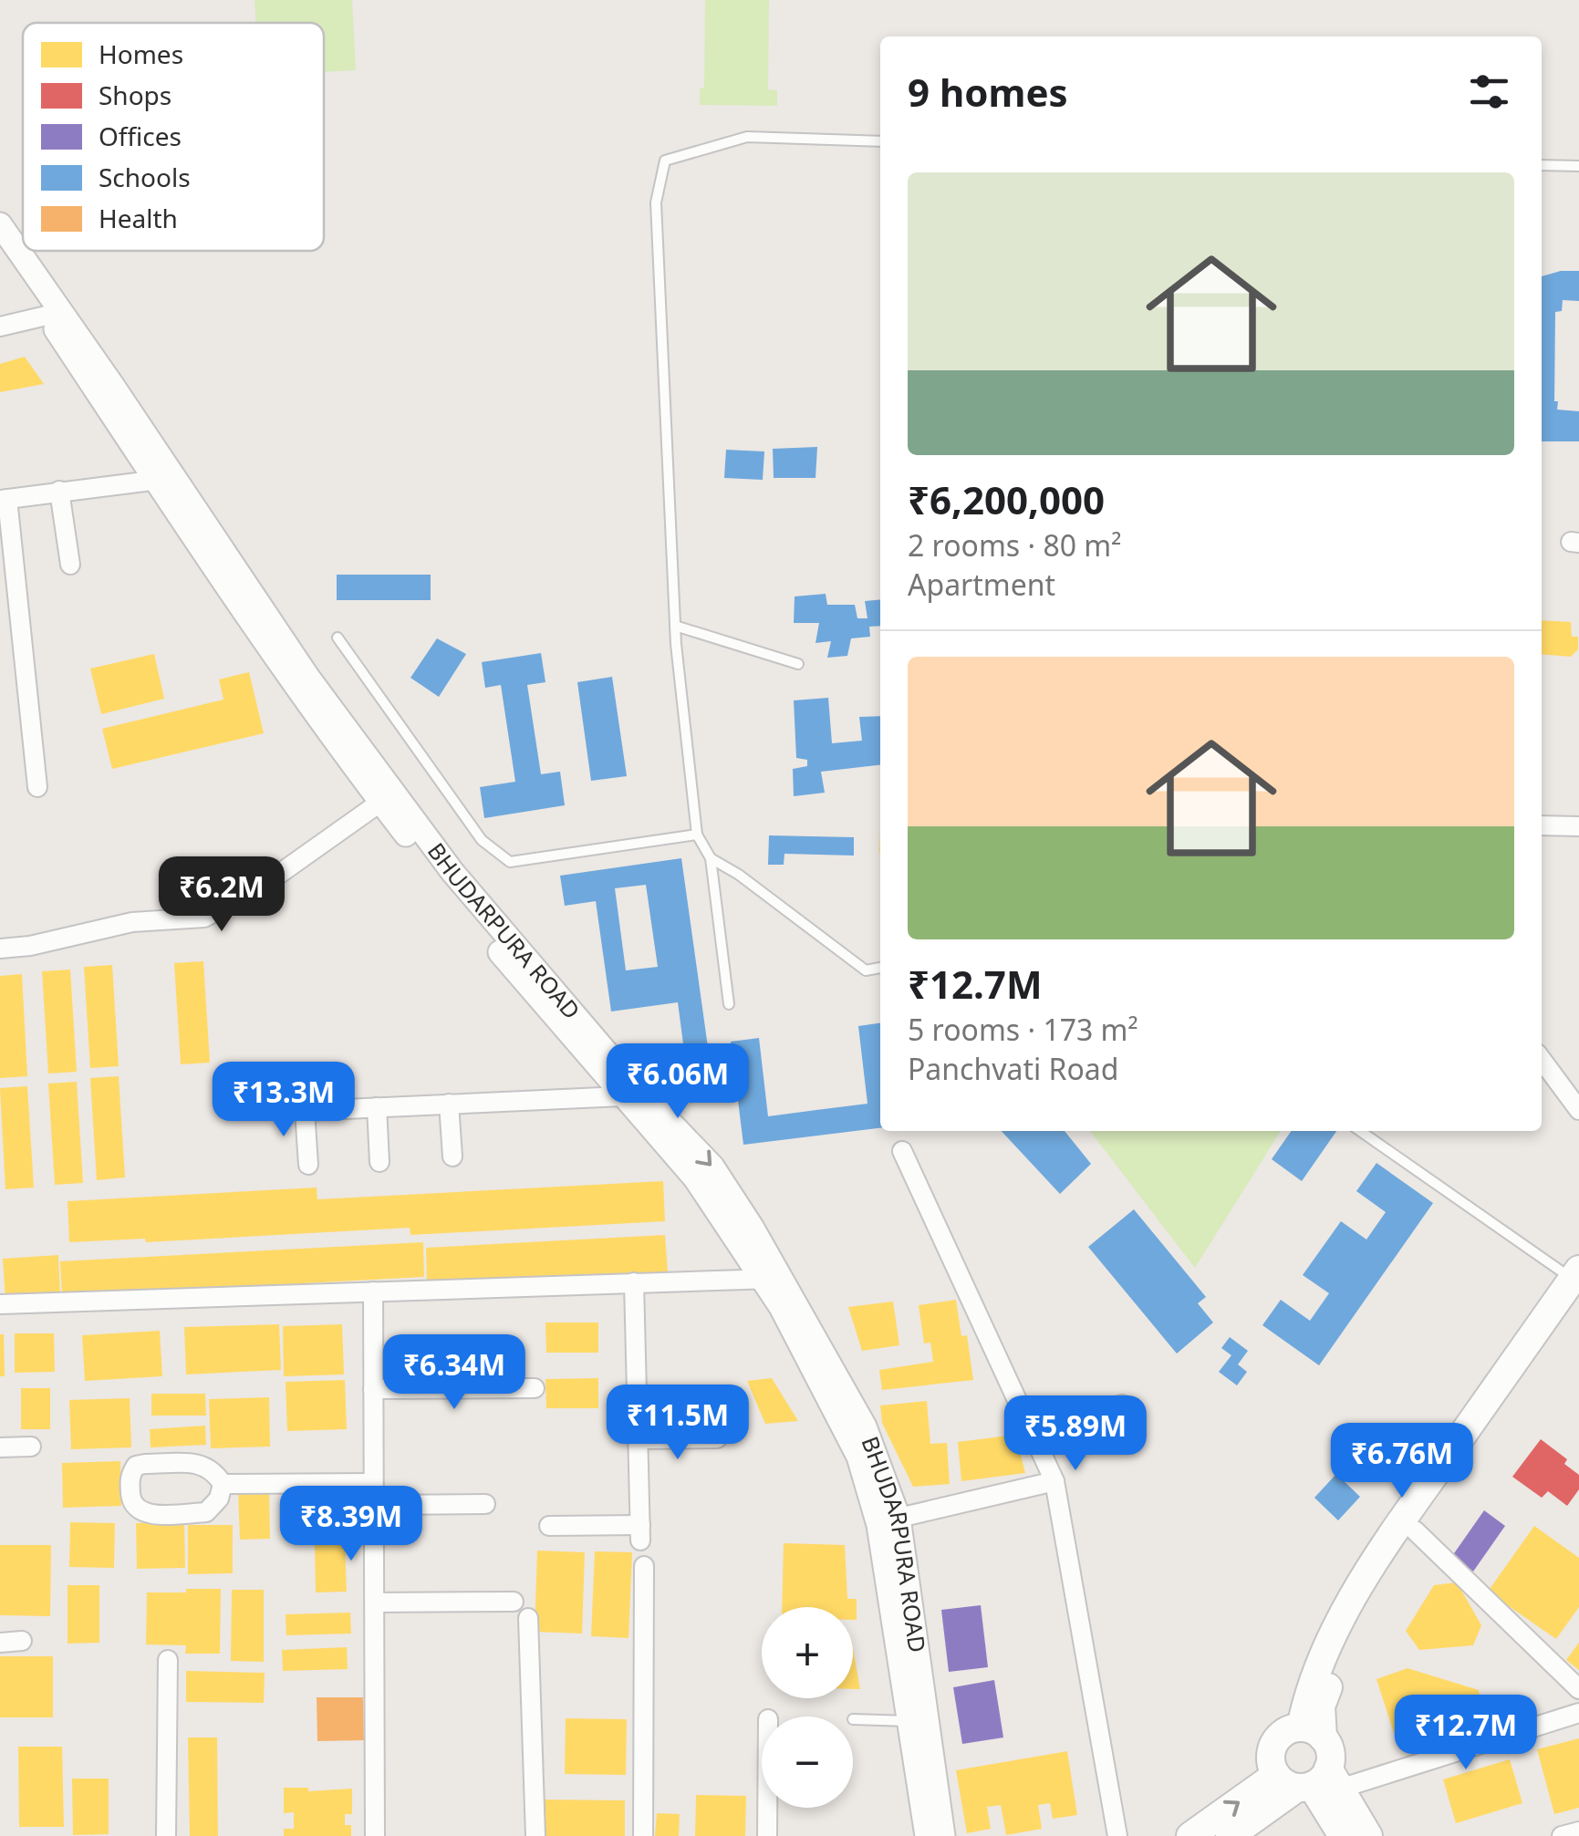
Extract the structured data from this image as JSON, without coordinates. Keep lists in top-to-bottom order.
{
  "streets": {
    "street": ["BHUDARPURA ROAD"]
  },
  "legend": [
    "Homes",
    "Shops",
    "Offices",
    "Schools",
    "Health"
  ],
  "page": {
    "heading": "9 homes",
    "list": [
      {
        "name": "₹6,200,000",
        "note": "2 rooms · 80 m² · Apartment"
      },
      {
        "name": "₹12.7M",
        "note": "5 rooms · 173 m² · Panchvati Road"
      }
    ],
    "price": [
      "₹6.2M",
      "₹6.06M",
      "₹13.3M",
      "₹6.34M",
      "₹11.5M",
      "₹5.89M",
      "₹6.76M",
      "₹8.39M",
      "₹12.7M"
    ],
    "map_buttons": ["+", "−"]
  }
}
